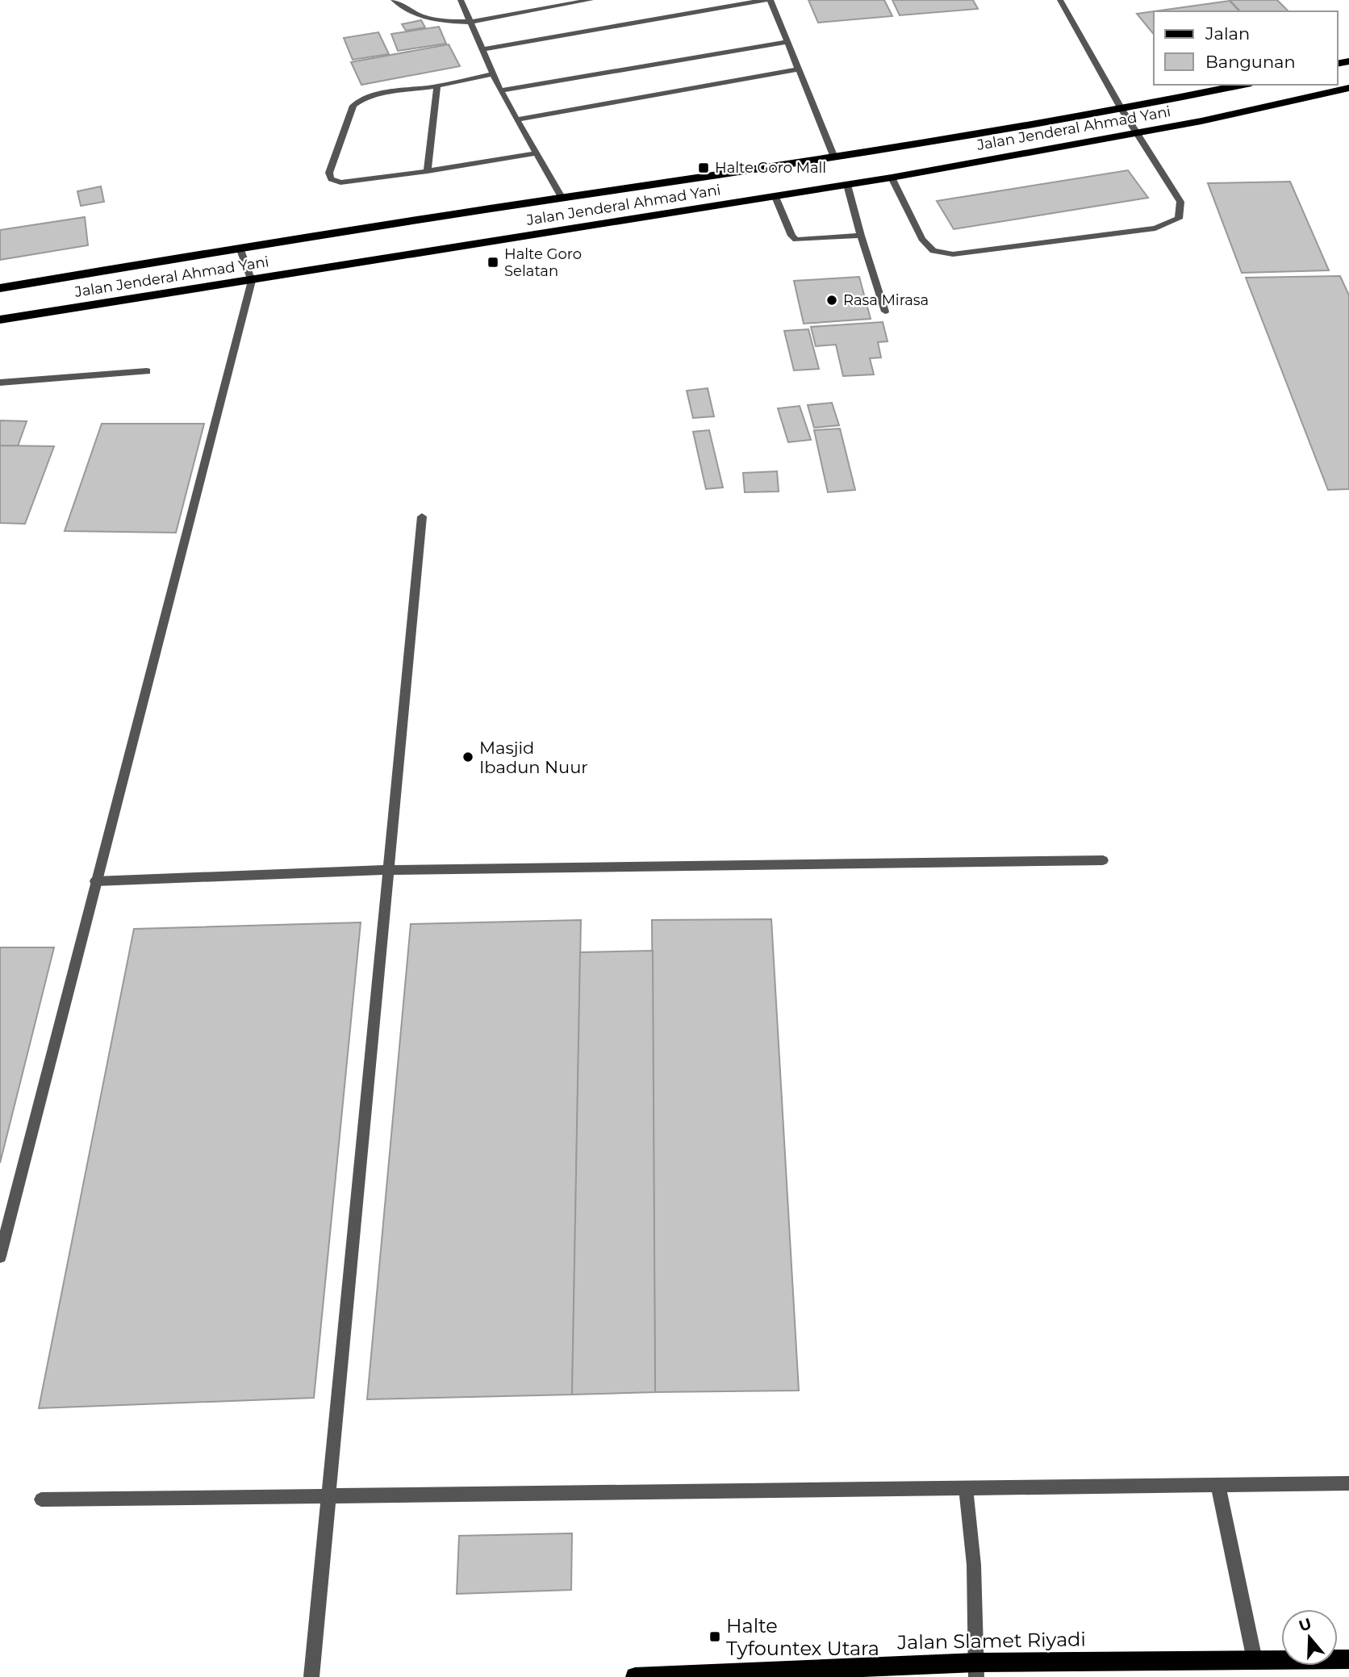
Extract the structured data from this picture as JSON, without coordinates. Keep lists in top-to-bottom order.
{
  "streets": {
    "highway": ["Jalan Jenderal Ahmad Yani"],
    "main road": ["Jalan Slamet Riyadi"]
  },
  "places": {
    "transit": ["Halte Goro Mall", "Halte Goro Selatan", "Halte Tyfountex Utara"],
    "other": ["Rasa Mirasa", "Masjid Ibadun Nuur"]
  },
  "legend": ["Jalan", "Bangunan"],
  "north": "top"
}
